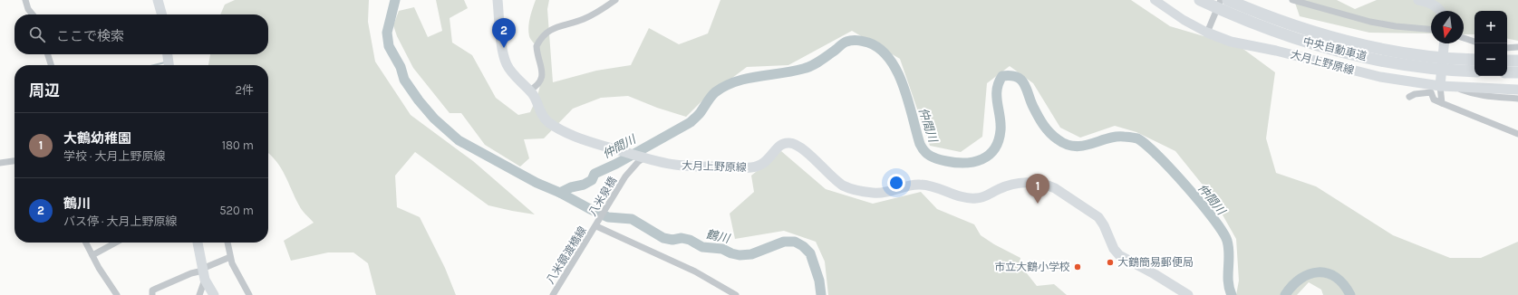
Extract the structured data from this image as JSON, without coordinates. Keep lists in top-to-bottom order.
{
  "streets": {
    "highway": ["中央自動車道"],
    "main road": ["大月上野原線"],
    "street": ["八米泉橋", "八米鏡渡橋線"]
  },
  "crossings": [
    ["大月上野原線", "八米泉橋"],
    ["八米泉橋", "八米鏡渡橋線"]
  ],
  "water": ["仲間川", "鶴川"],
  "places": ["大鶴簡易郵便局", "市立大鶴小学校"],
  "north": "bottom",
  "page": {
    "map_buttons": ["+", "−"],
    "search": "ここで検索",
    "pins": ["2", "1"],
    "heading": ["周辺", "2件"],
    "list": [
      {
        "mark": "1",
        "name": "大鶴幼稚園",
        "note": "学校 · 大月上野原線",
        "value": "180 m"
      },
      {
        "mark": "2",
        "name": "鶴川",
        "note": "バス停 · 大月上野原線",
        "value": "520 m"
      }
    ]
  }
}
